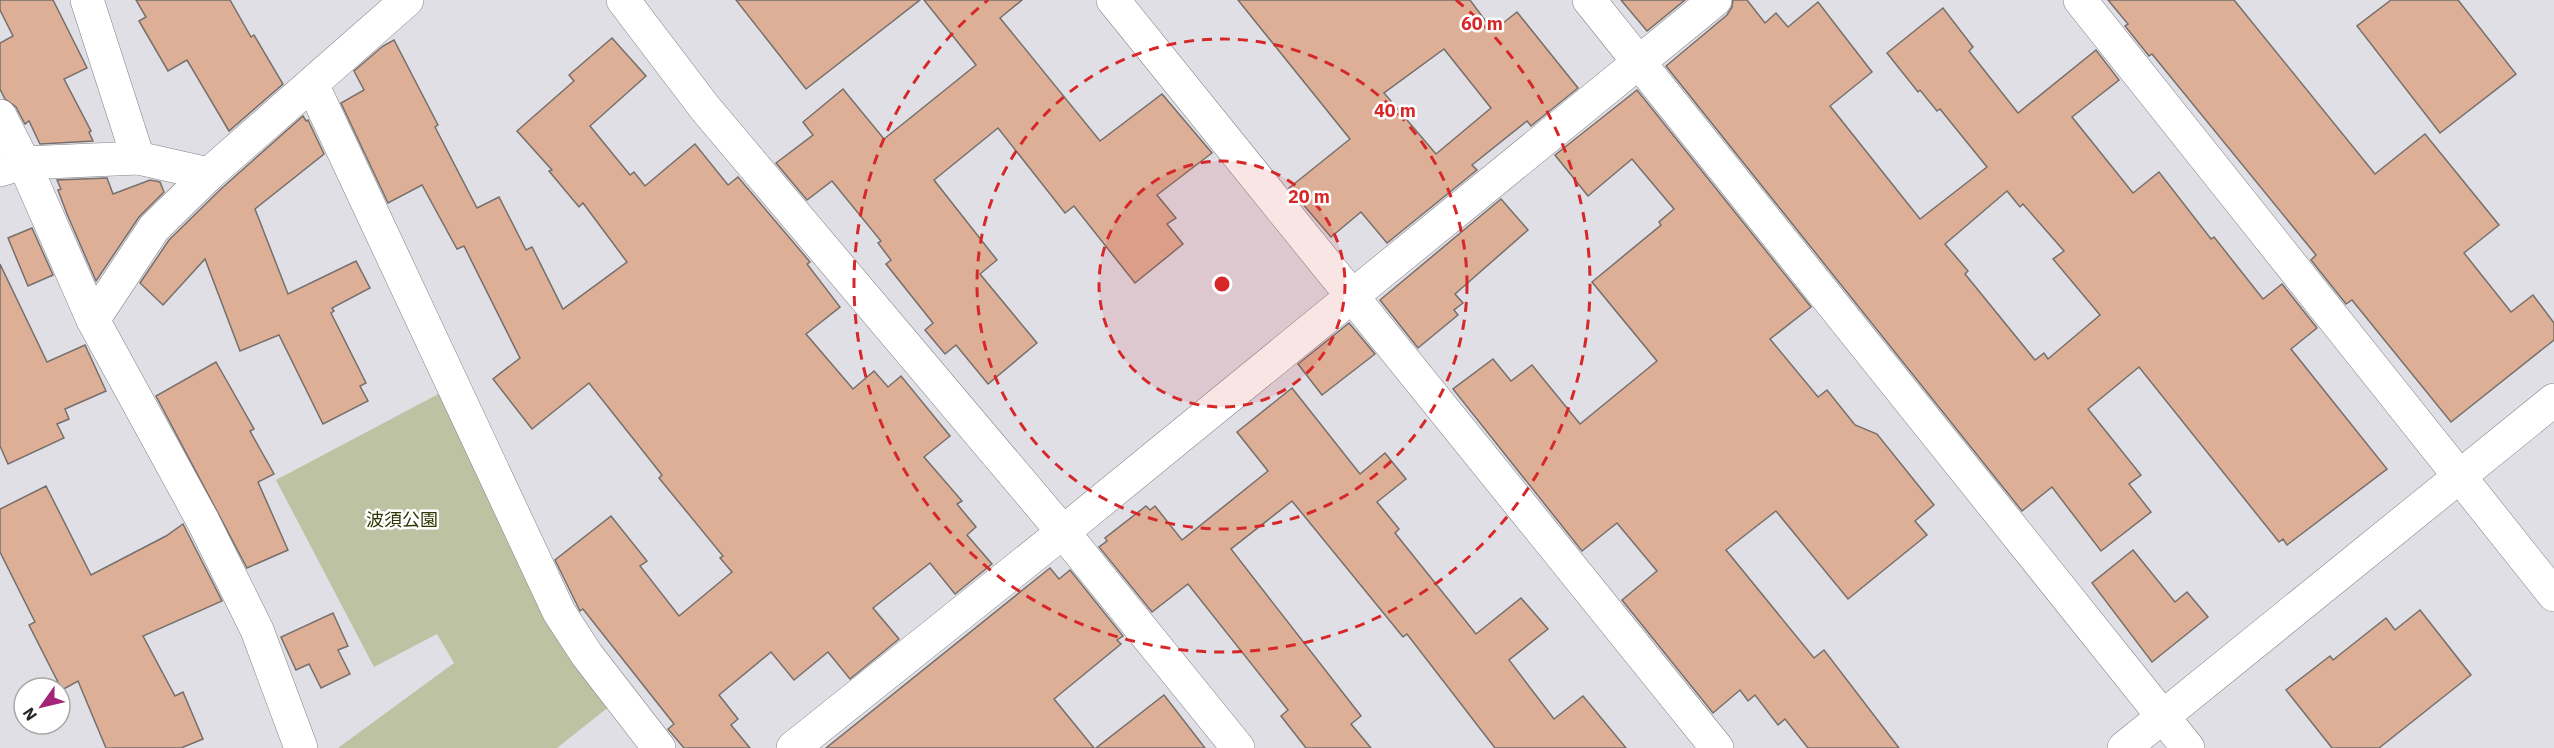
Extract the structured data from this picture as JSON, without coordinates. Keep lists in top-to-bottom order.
{
  "parks": ["波須公園"],
  "north": "bottom left",
  "rings": ["60 m", "40 m", "20 m"]
}
